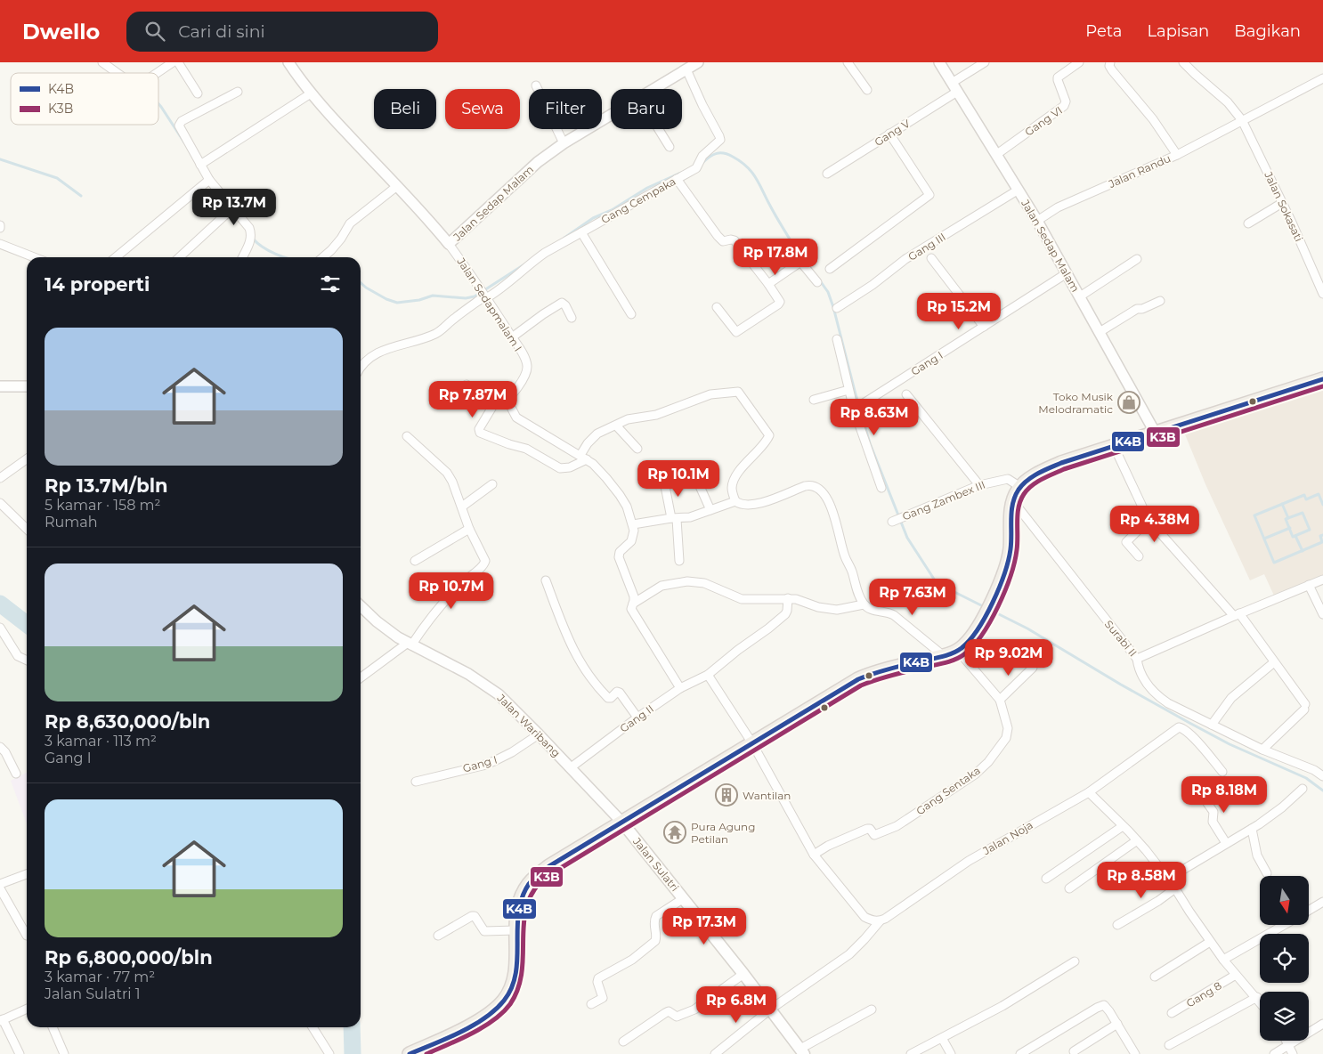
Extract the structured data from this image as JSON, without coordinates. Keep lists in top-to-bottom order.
{
  "streets": {
    "main road": ["Jalan Sulatri"],
    "street": [
      "Gang VI",
      "Gang V",
      "Jalan Randu",
      "Gang Cempaka",
      "Jalan Sedap Malam",
      "Jalan Sokasati",
      "Gang III",
      "Jalan Sedapmalam I",
      "Gang I",
      "Gang Zambex III",
      "Surabi II",
      "Gang II",
      "Jalan Waribang",
      "Gang Sentaka",
      "Jalan Noja",
      "Gang 8"
    ]
  },
  "crossings": [
    ["Gang VI", "Jalan Sedap Malam"],
    ["Gang V", "Jalan Sedap Malam"],
    ["Jalan Randu", "Jalan Sedap Malam"],
    ["Jalan Randu", "Jalan Sokasati"],
    ["Gang Cempaka", "Jalan Sedap Malam"],
    ["Gang Cempaka", "Jalan Sedapmalam I"],
    ["Jalan Sedap Malam", "Gang III"],
    ["Jalan Sedap Malam", "Jalan Sedapmalam I"],
    ["Jalan Sedap Malam", "Gang I"],
    ["Gang I", "Jalan Waribang"],
    ["Gang II", "Jalan Waribang"],
    ["Jalan Waribang", "Jalan Sulatri"]
  ],
  "places": {
    "shop": ["Toko Musik Melodramatic"],
    "building": ["Wantilan"],
    "temple": ["Pura Agung Petilan"]
  },
  "lines": ["transit line K4B", "transit line K3B"],
  "legend": ["K4B", "K3B"],
  "north": "bottom",
  "page": {
    "header": "Dwello",
    "search": "Cari di sini",
    "nav": ["Peta", "Lapisan", "Bagikan"],
    "chip": [
      "Beli",
      "Sewa",
      "Filter",
      "Baru"
    ],
    "price": [
      "Rp 13.7M",
      "Rp 17.8M",
      "Rp 15.2M",
      "Rp 7.87M",
      "Rp 8.63M",
      "Rp 10.1M",
      "Rp 4.38M",
      "Rp 10.7M",
      "Rp 7.63M",
      "Rp 9.02M",
      "Rp 8.18M",
      "Rp 8.58M",
      "Rp 17.3M",
      "Rp 6.8M"
    ],
    "heading": "14 properti",
    "list": [
      {
        "name": "Rp 13.7M/bln",
        "note": "5 kamar · 158 m² · Rumah"
      },
      {
        "name": "Rp 8,630,000/bln",
        "note": "3 kamar · 113 m² · Gang I"
      },
      {
        "name": "Rp 6,800,000/bln",
        "note": "3 kamar · 77 m² · Jalan Sulatri 1"
      }
    ]
  }
}
